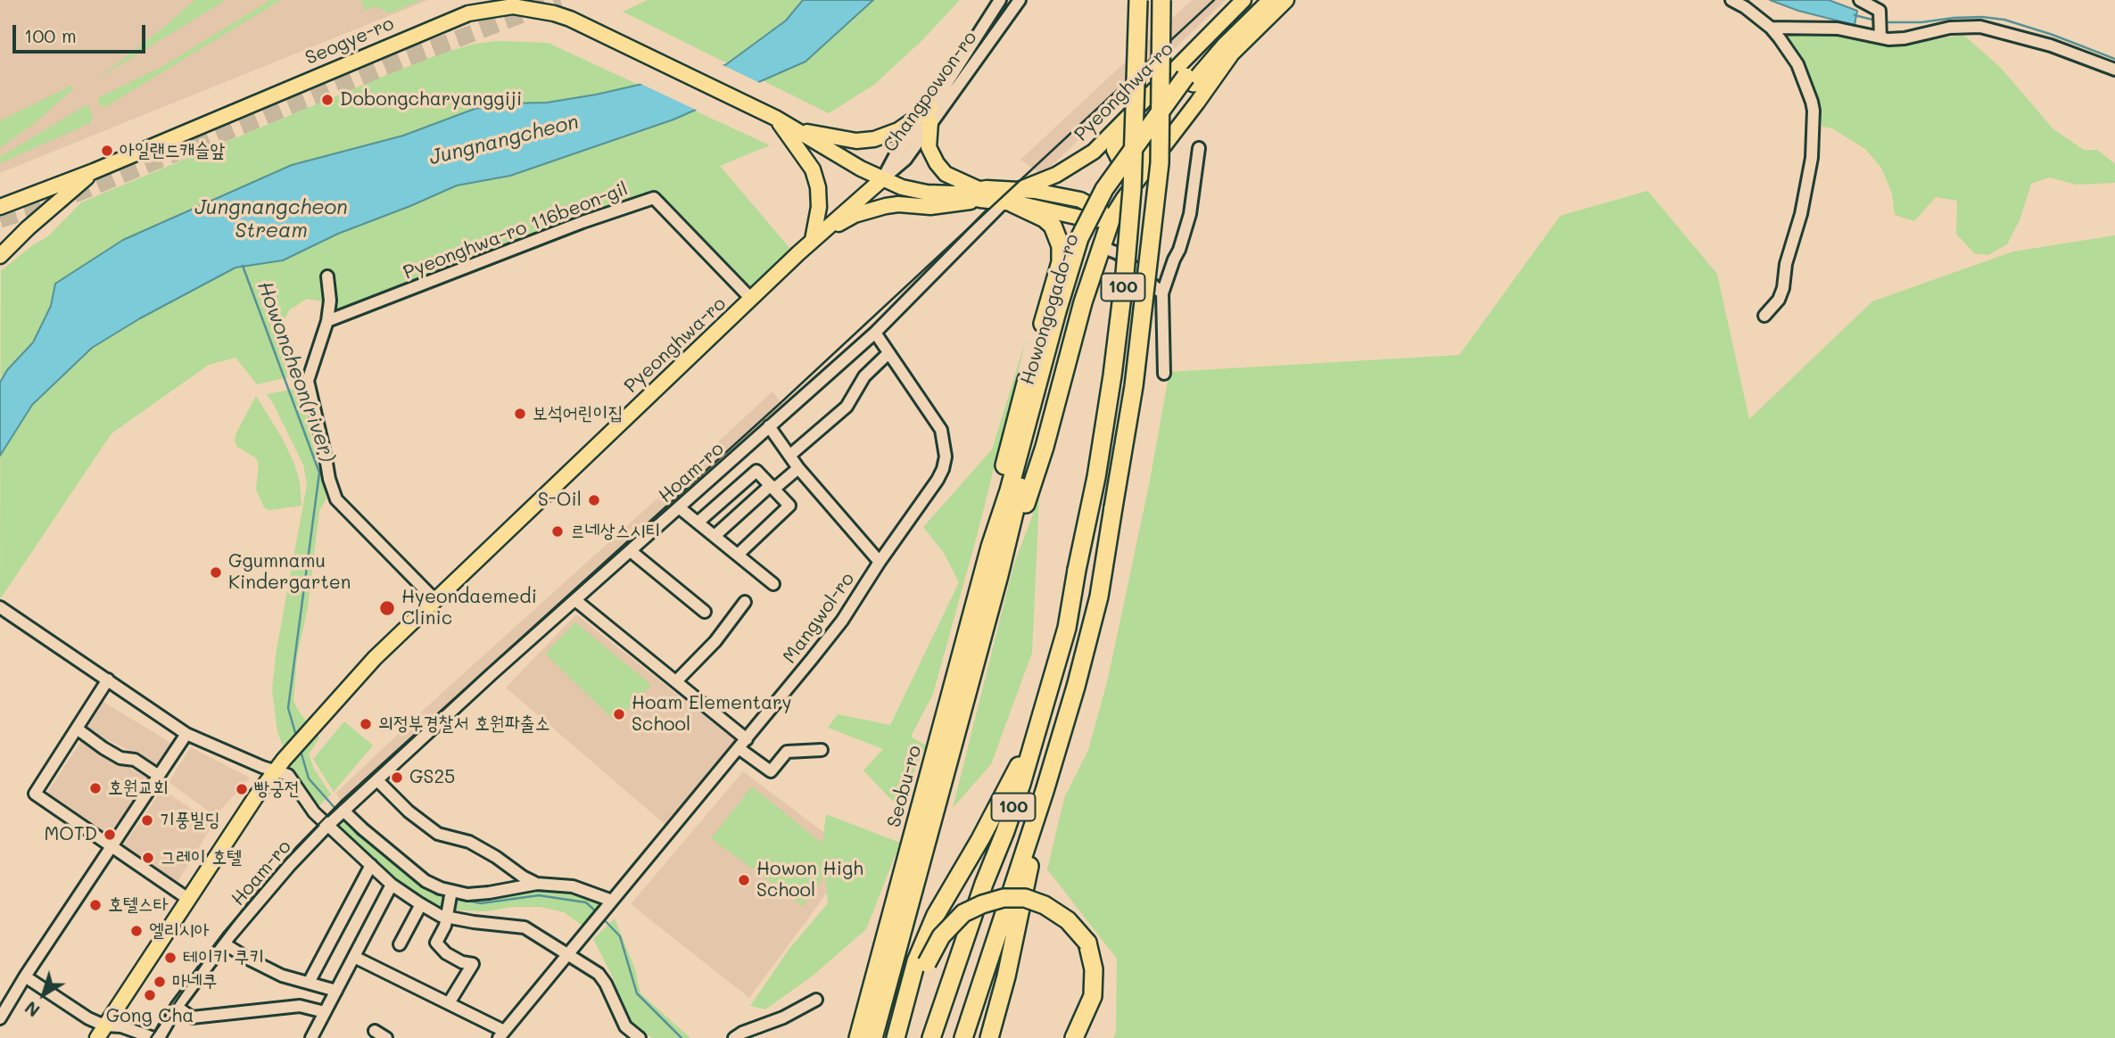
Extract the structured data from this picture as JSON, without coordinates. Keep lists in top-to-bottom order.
{
  "streets": {
    "highway": ["100", "Howongogado-ro", "Seobu-ro"],
    "main road": ["Seogye-ro", "Pyeonghwa-ro"],
    "street": [
      "Changpowon-ro",
      "Pyeonghwa-ro 116beon-gil",
      "Hoam-ro",
      "Mangwol-ro"
    ]
  },
  "crossings": [
    ["Seogye-ro", "Changpowon-ro"],
    ["Seogye-ro", "Pyeonghwa-ro"],
    ["Changpowon-ro", "Pyeonghwa-ro"],
    ["Pyeonghwa-ro", "Pyeonghwa-ro 116beon-gil"],
    ["Pyeonghwa-ro", "Hoam-ro"],
    ["Howongogado-ro", "Seobu-ro"],
    ["Hoam-ro", "Mangwol-ro"]
  ],
  "water": ["Jungnangcheon", "Jungnangcheon Stream", "Howoncheon(river)"],
  "places": [
    "Dobongcharyanggiji",
    "아일랜드캐슬앞",
    "보석어린이집",
    "S-Oil",
    "르네상스시티",
    "Ggumnamu Kindergarten",
    "Hyeondaemedi Clinic",
    "Hoam Elementary School",
    "의정부경찰서 호원파출소",
    "GS25",
    "호원교회",
    "빵궁전",
    "기풍빌딩",
    "MOTD",
    "그레이 호텔",
    "Howon High School",
    "호텔스타",
    "엘리시아",
    "테이키 쿠키",
    "마네쿠",
    "Gong Cha"
  ],
  "scale_bar": "100 m",
  "north": "bottom left"
}
